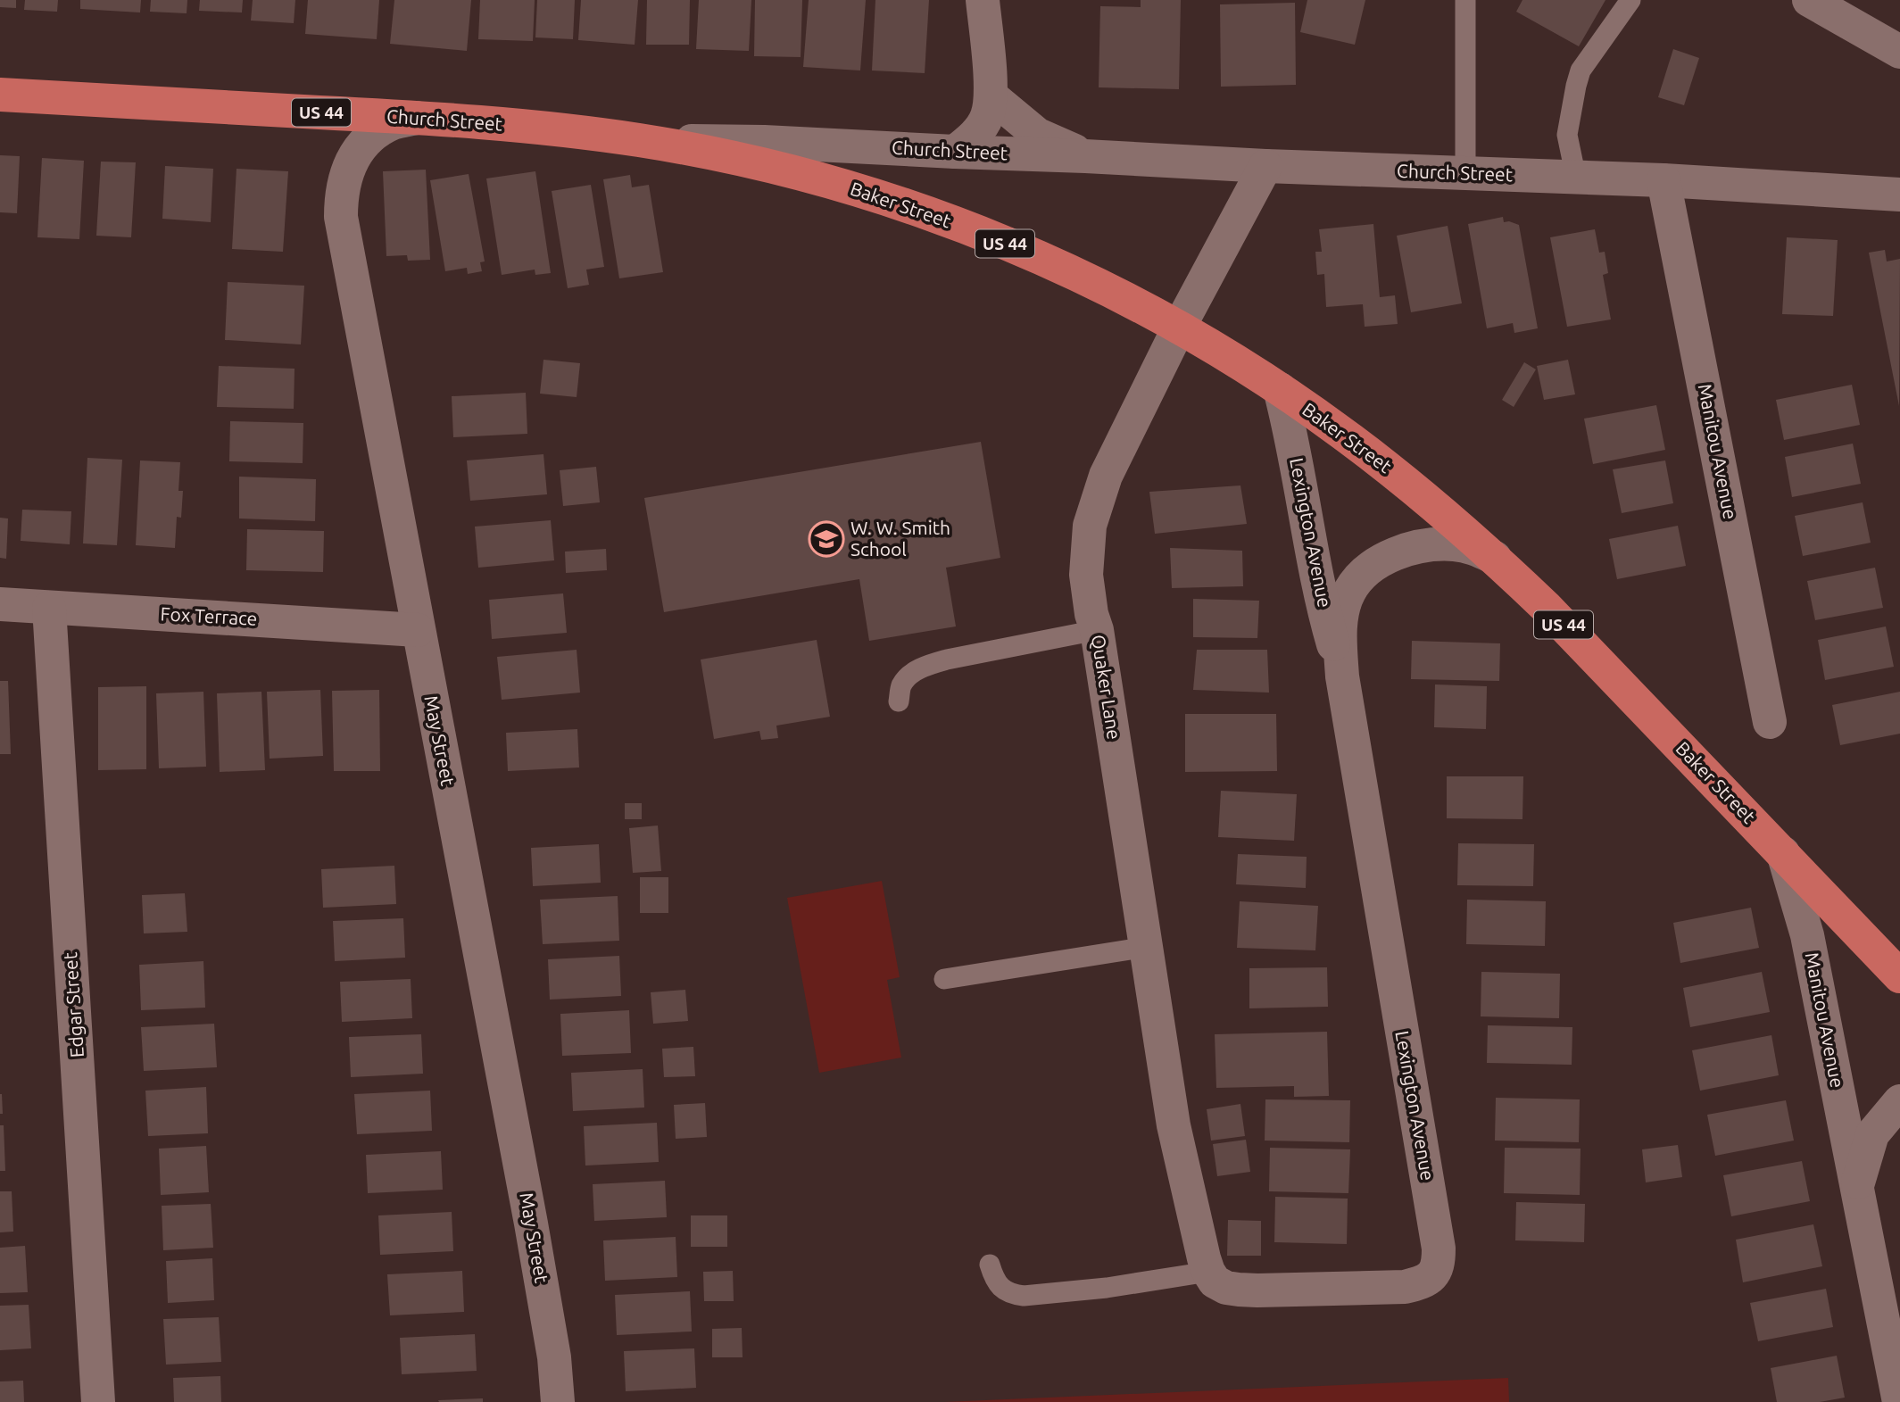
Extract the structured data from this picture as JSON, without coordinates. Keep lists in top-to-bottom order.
{
  "streets": {
    "highway": ["US 44", "Church Street", "Baker Street"],
    "street": [
      "Manitou Avenue",
      "Lexington Avenue",
      "Fox Terrace",
      "Quaker Lane",
      "May Street",
      "Edgar Street"
    ]
  },
  "crossings": [
    ["Church Street", "Baker Street"],
    ["Church Street", "Manitou Avenue"],
    ["Church Street", "Quaker Lane"],
    ["Church Street", "May Street"],
    ["Baker Street", "Manitou Avenue"],
    ["Baker Street", "Lexington Avenue"],
    ["Baker Street", "Quaker Lane"],
    ["Lexington Avenue", "Quaker Lane"],
    ["Fox Terrace", "May Street"],
    ["Fox Terrace", "Edgar Street"]
  ],
  "places": {
    "school or university": ["W. W. Smith School"]
  }
}
